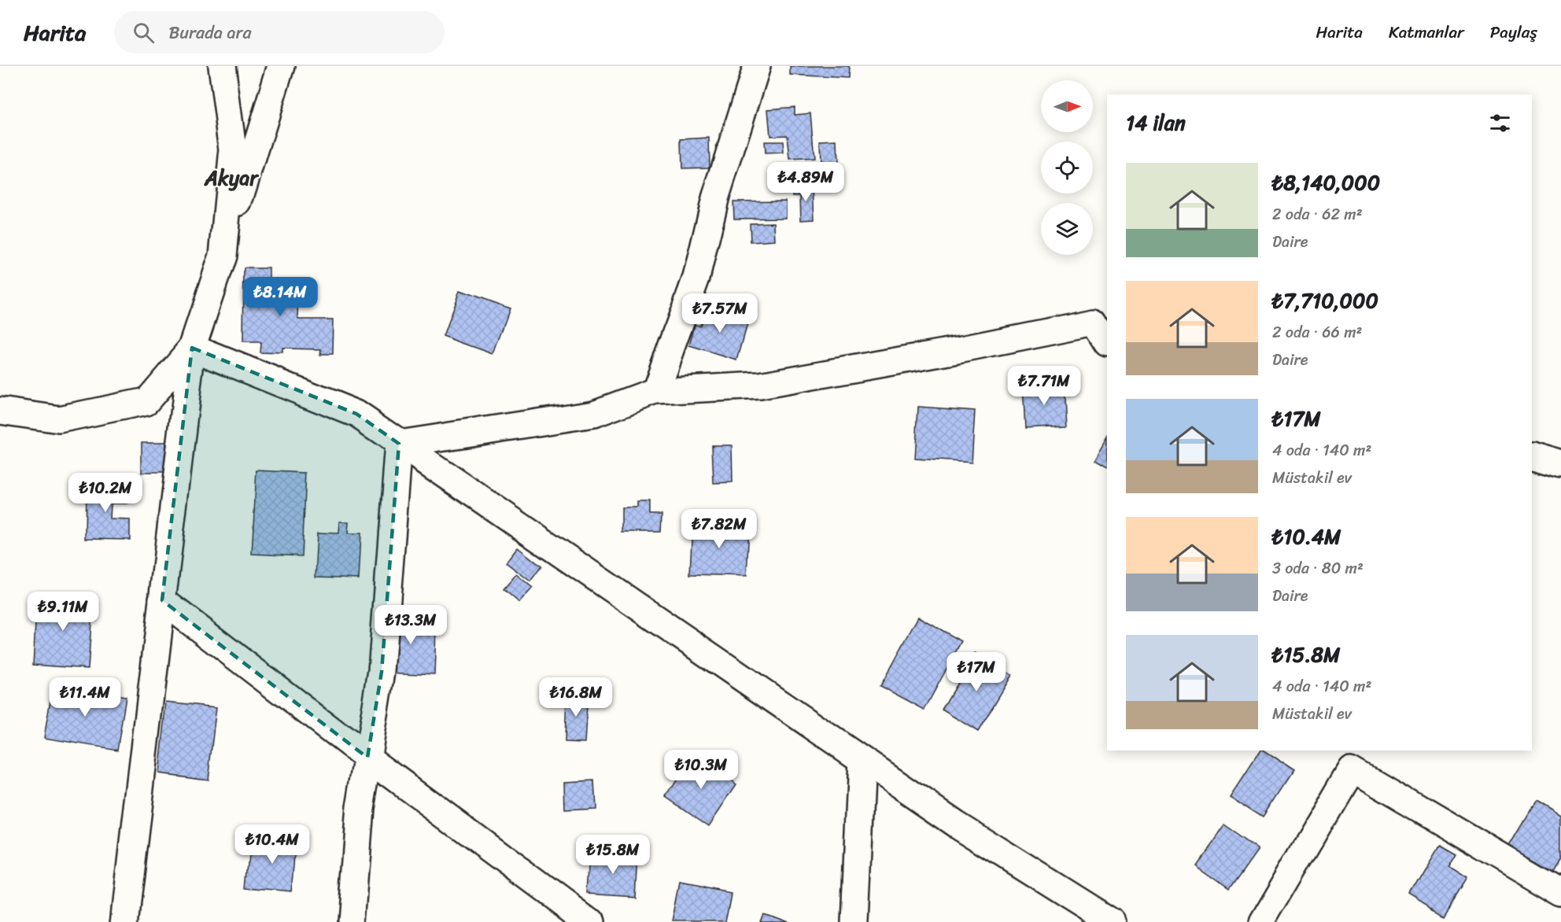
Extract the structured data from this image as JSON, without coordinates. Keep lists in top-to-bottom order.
{
  "districts": ["Akyar"],
  "north": "right",
  "page": {
    "header": "Harita",
    "search": "Burada ara",
    "nav": ["Harita", "Katmanlar", "Paylaş"],
    "heading": "14 ilan",
    "list": [
      {
        "name": "₺8,140,000",
        "note": "2 oda · 62 m² · Daire"
      },
      {
        "name": "₺7,710,000",
        "note": "2 oda · 66 m² · Daire"
      },
      {
        "name": "₺17M",
        "note": "4 oda · 140 m² · Müstakil ev"
      },
      {
        "name": "₺10.4M",
        "note": "3 oda · 80 m² · Daire"
      },
      {
        "name": "₺15.8M",
        "note": "4 oda · 140 m² · Müstakil ev"
      }
    ],
    "price": [
      "₺4.89M",
      "₺8.14M",
      "₺7.57M",
      "₺7.71M",
      "₺10.2M",
      "₺7.82M",
      "₺9.11M",
      "₺13.3M",
      "₺17M",
      "₺11.4M",
      "₺16.8M",
      "₺10.3M",
      "₺10.4M",
      "₺15.8M"
    ]
  }
}
